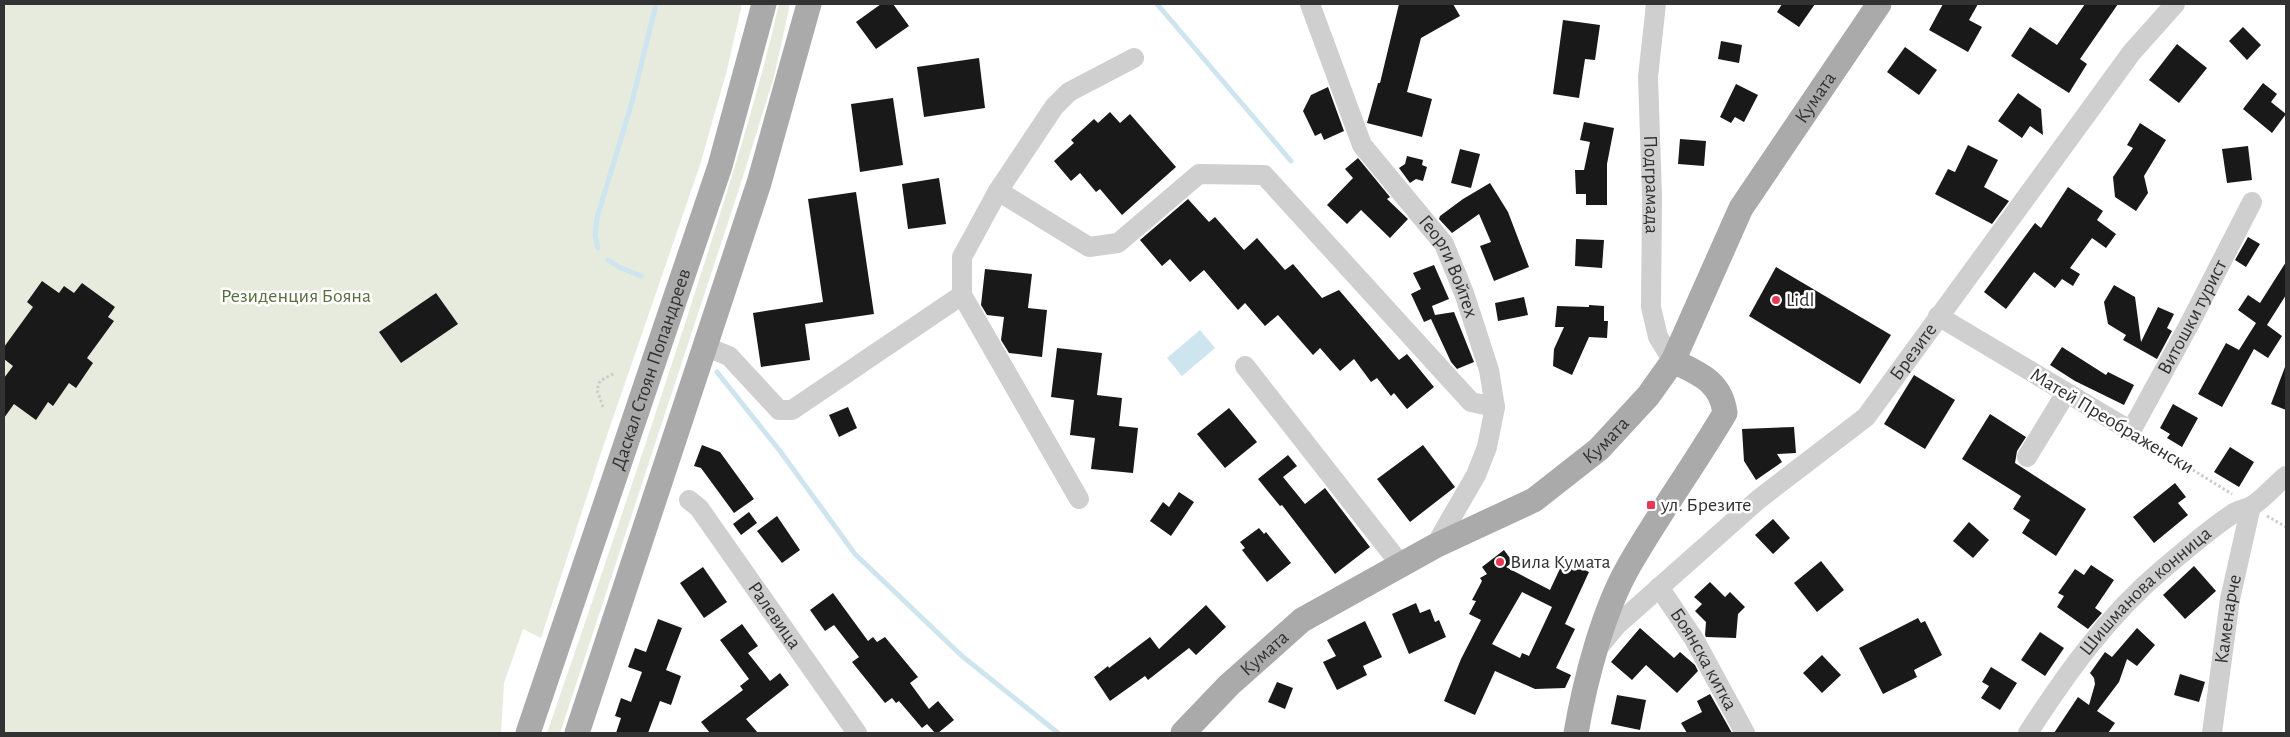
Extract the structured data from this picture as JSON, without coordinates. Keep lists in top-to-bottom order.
{
  "streets": {
    "main road": ["Кумата", "Даскал Стоян Попандреев"],
    "street": [
      "Подграмада",
      "Георги Войтех",
      "Витошки турист",
      "Брезите",
      "Матей Преображенски",
      "Шишманова конница",
      "Ралевица",
      "Каменарче",
      "Боянска китка"
    ]
  },
  "crossings": [
    ["Кумата", "Подграмада"],
    ["Кумата", "Георги Войтех"],
    ["Витошки турист", "Матей Преображенски"],
    ["Брезите", "Матей Преображенски"],
    ["Брезите", "Боянска китка"],
    ["Матей Преображенски", "Шишманова конница"],
    ["Матей Преображенски", "Каменарче"],
    ["Шишманова конница", "Каменарче"]
  ],
  "parks": ["Резиденция Бояна"],
  "places": {
    "other": ["Lidl", "Вила Кумата"],
    "transit": ["ул. Брезите"]
  }
}
